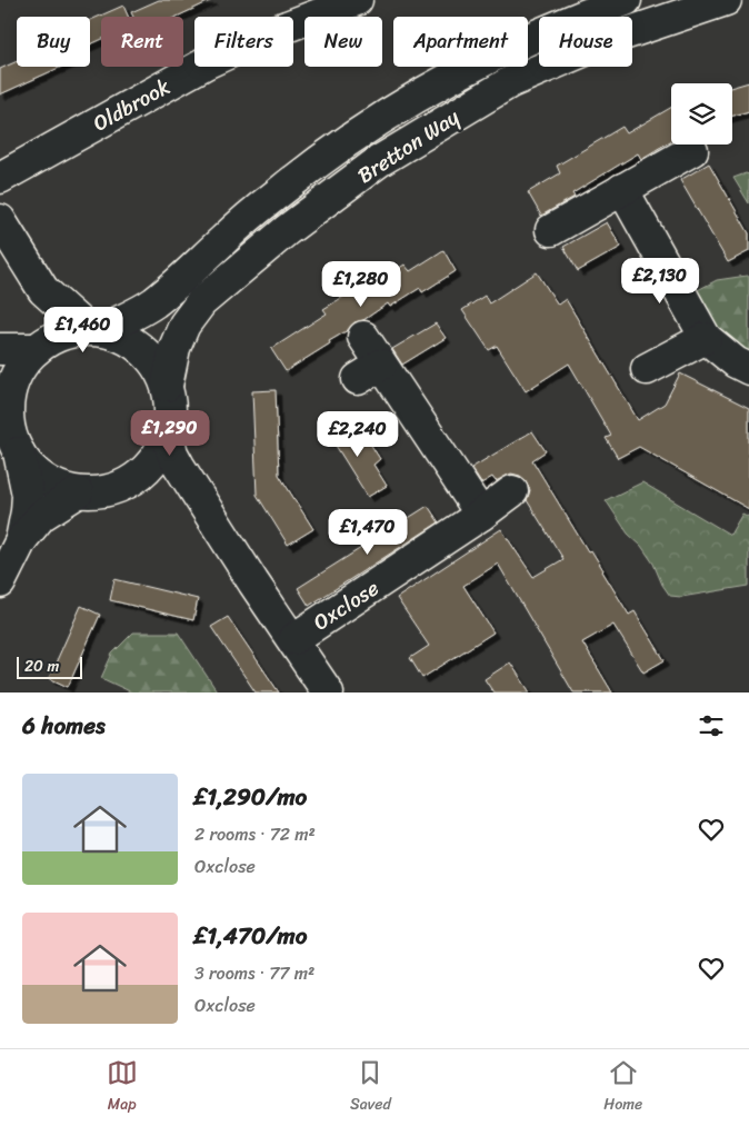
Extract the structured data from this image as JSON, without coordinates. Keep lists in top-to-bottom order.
{
  "streets": {
    "street": ["Oldbrook", "Bretton Way", "Oxclose"]
  },
  "crossings": [
    ["Bretton Way", "Oxclose"]
  ],
  "scale_bar": "20 m",
  "page": {
    "chip": [
      "Buy",
      "Rent",
      "Filters",
      "New",
      "Apartment",
      "House"
    ],
    "price": [
      "£2,130",
      "£1,280",
      "£1,460",
      "£1,290",
      "£2,240",
      "£1,470"
    ],
    "scale": "20 m",
    "heading": "6 homes",
    "list": [
      {
        "name": "£1,290/mo",
        "note": "2 rooms · 72 m² · Oxclose"
      },
      {
        "name": "£1,470/mo",
        "note": "3 rooms · 77 m² · Oxclose"
      }
    ],
    "tabs": ["Map", "Saved", "Home"]
  }
}
